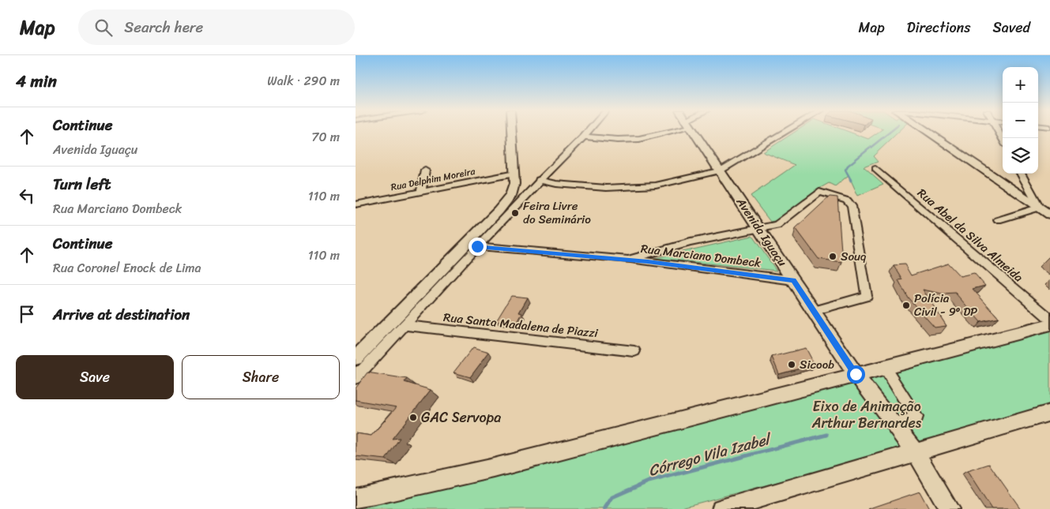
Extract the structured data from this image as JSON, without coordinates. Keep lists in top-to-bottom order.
{
  "streets": {
    "main road": ["Avenida Iguaçu"],
    "street": [
      "Rua Delphim Moreira",
      "Rua Abel da Silva Almeida",
      "Rua Marciano Dombeck",
      "Rua Santa Madalena de Piazzi"
    ]
  },
  "crossings": [
    ["Avenida Iguaçu", "Rua Marciano Dombeck"]
  ],
  "water": ["Córrego Vila Izabel"],
  "parks": ["Eixo de Animação Arthur Bernardes"],
  "places": [
    "Feira Livre do Seminário",
    "Souq",
    "Polícia Civil - 9º DP",
    "Sicoob",
    "GAC Servopa"
  ],
  "page": {
    "header": "Map",
    "search": "Search here",
    "nav": ["Map", "Directions", "Saved"],
    "heading": ["4 min", "Walk · 290 m"],
    "map_buttons": ["+", "−"],
    "list": [
      ["Continue", "Avenida Iguaçu", "70 m"],
      ["Turn left", "Rua Marciano Dombeck", "110 m"],
      ["Continue", "Rua Coronel Enock de Lima", "110 m"],
      "Arrive at destination"
    ],
    "buttons": ["Save", "Share"]
  }
}
